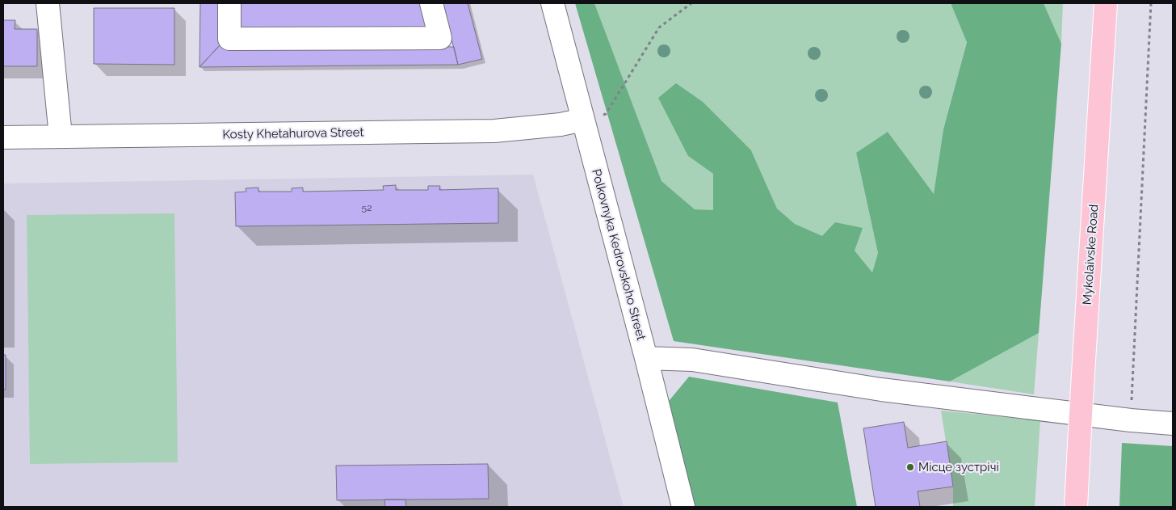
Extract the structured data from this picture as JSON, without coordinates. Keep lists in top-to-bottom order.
{
  "streets": {
    "main road": ["Mykolaivske Road"],
    "street": ["Kosty Khetahurova Street", "Polkovnyka Kedrovskoho Street"]
  },
  "crossings": [
    ["Kosty Khetahurova Street", "Polkovnyka Kedrovskoho Street"]
  ],
  "places": ["Місце зустрічі"],
  "house_numbers": ["52"]
}
